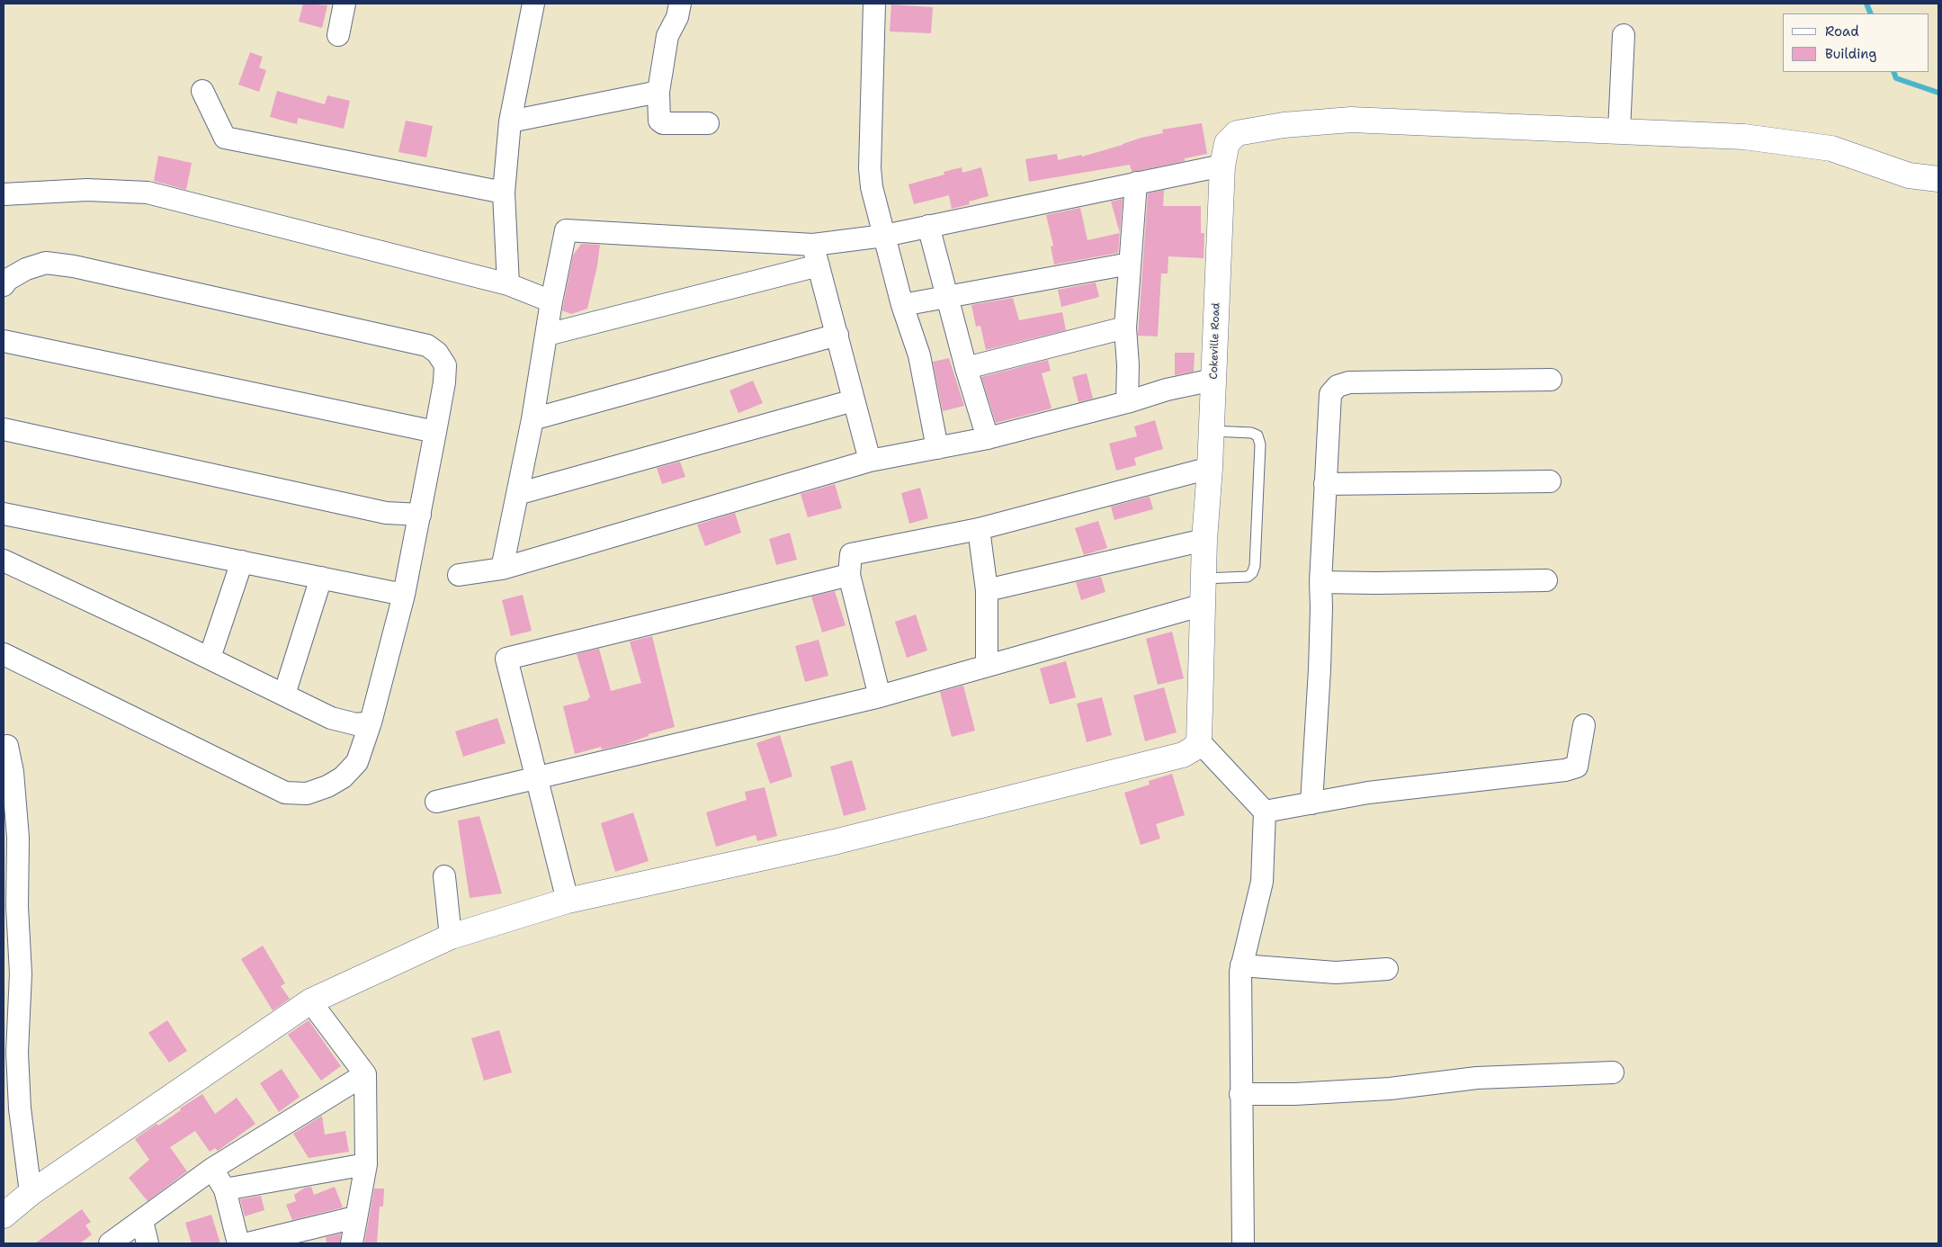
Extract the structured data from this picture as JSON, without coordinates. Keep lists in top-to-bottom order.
{
  "streets": {
    "street": ["Cokeville Road"]
  },
  "legend": ["Road", "Building"]
}
